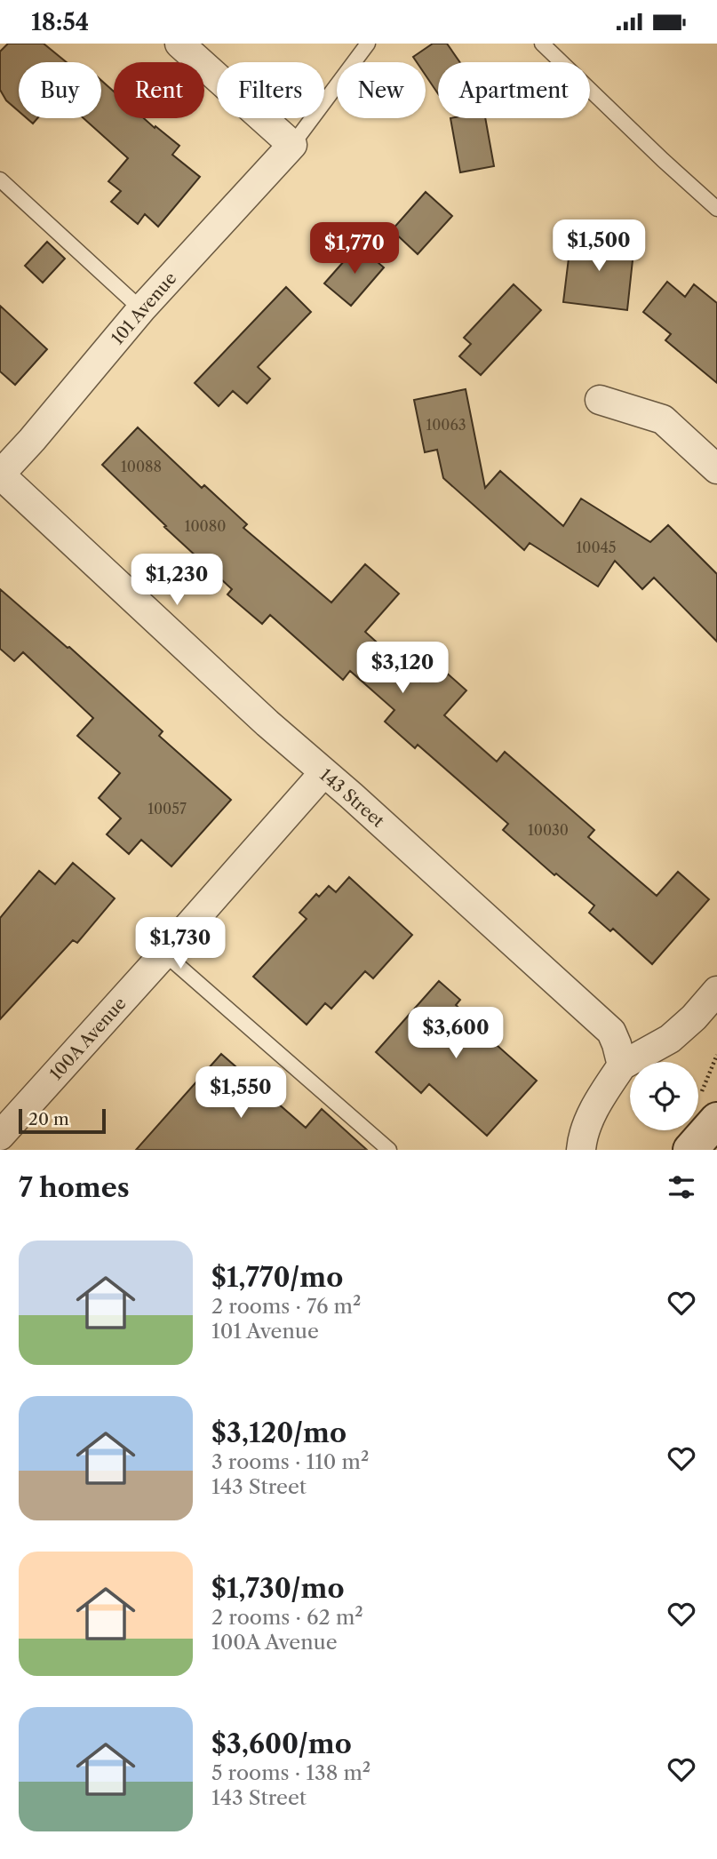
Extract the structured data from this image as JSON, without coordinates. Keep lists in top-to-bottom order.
{
  "streets": {
    "street": ["101 Avenue", "143 Street", "100A Avenue"]
  },
  "crossings": [
    ["101 Avenue", "143 Street"],
    ["143 Street", "100A Avenue"]
  ],
  "house_numbers": [
    "10063",
    "10088",
    "10080",
    "10045",
    "10057",
    "10030"
  ],
  "scale_bar": "20 m",
  "page": {
    "status": "18:54",
    "chip": [
      "Buy",
      "Rent",
      "Filters",
      "New",
      "Apartment"
    ],
    "price": [
      "$1,500",
      "$1,770",
      "$1,230",
      "$3,120",
      "$1,730",
      "$3,600",
      "$1,550"
    ],
    "scale": "20 m",
    "heading": "7 homes",
    "list": [
      {
        "name": "$1,770/mo",
        "note": "2 rooms · 76 m² · 101 Avenue"
      },
      {
        "name": "$3,120/mo",
        "note": "3 rooms · 110 m² · 143 Street"
      },
      {
        "name": "$1,730/mo",
        "note": "2 rooms · 62 m² · 100A Avenue"
      },
      {
        "name": "$3,600/mo",
        "note": "5 rooms · 138 m² · 143 Street"
      }
    ]
  }
}
